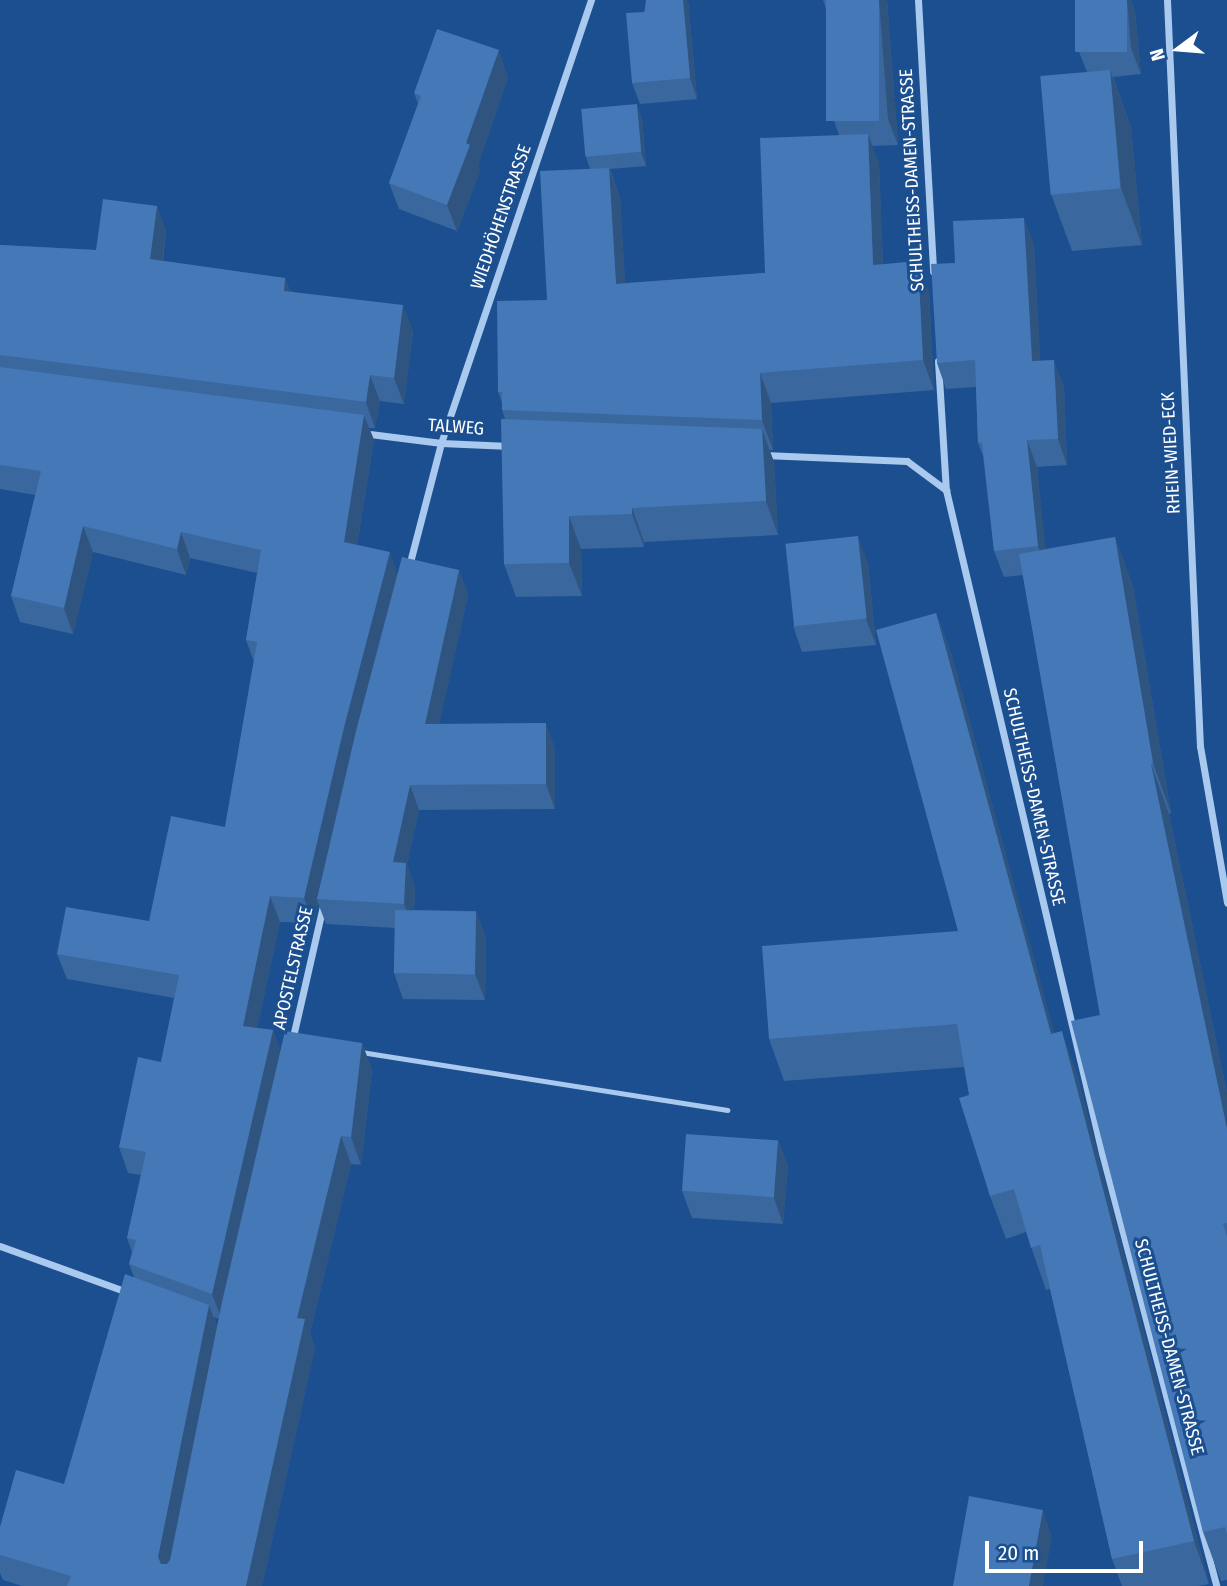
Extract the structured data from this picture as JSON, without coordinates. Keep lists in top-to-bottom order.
{
  "streets": {
    "street": [
      "SCHULTHEISS-DAMEN-STRASSE",
      "WIEDHÖHENSTRASSE",
      "TALWEG",
      "RHEIN-WIED-ECK",
      "APOSTELSTRASSE"
    ]
  },
  "crossings": [
    ["WIEDHÖHENSTRASSE", "TALWEG"]
  ],
  "scale_bar": "20 m",
  "north": "left"
}
